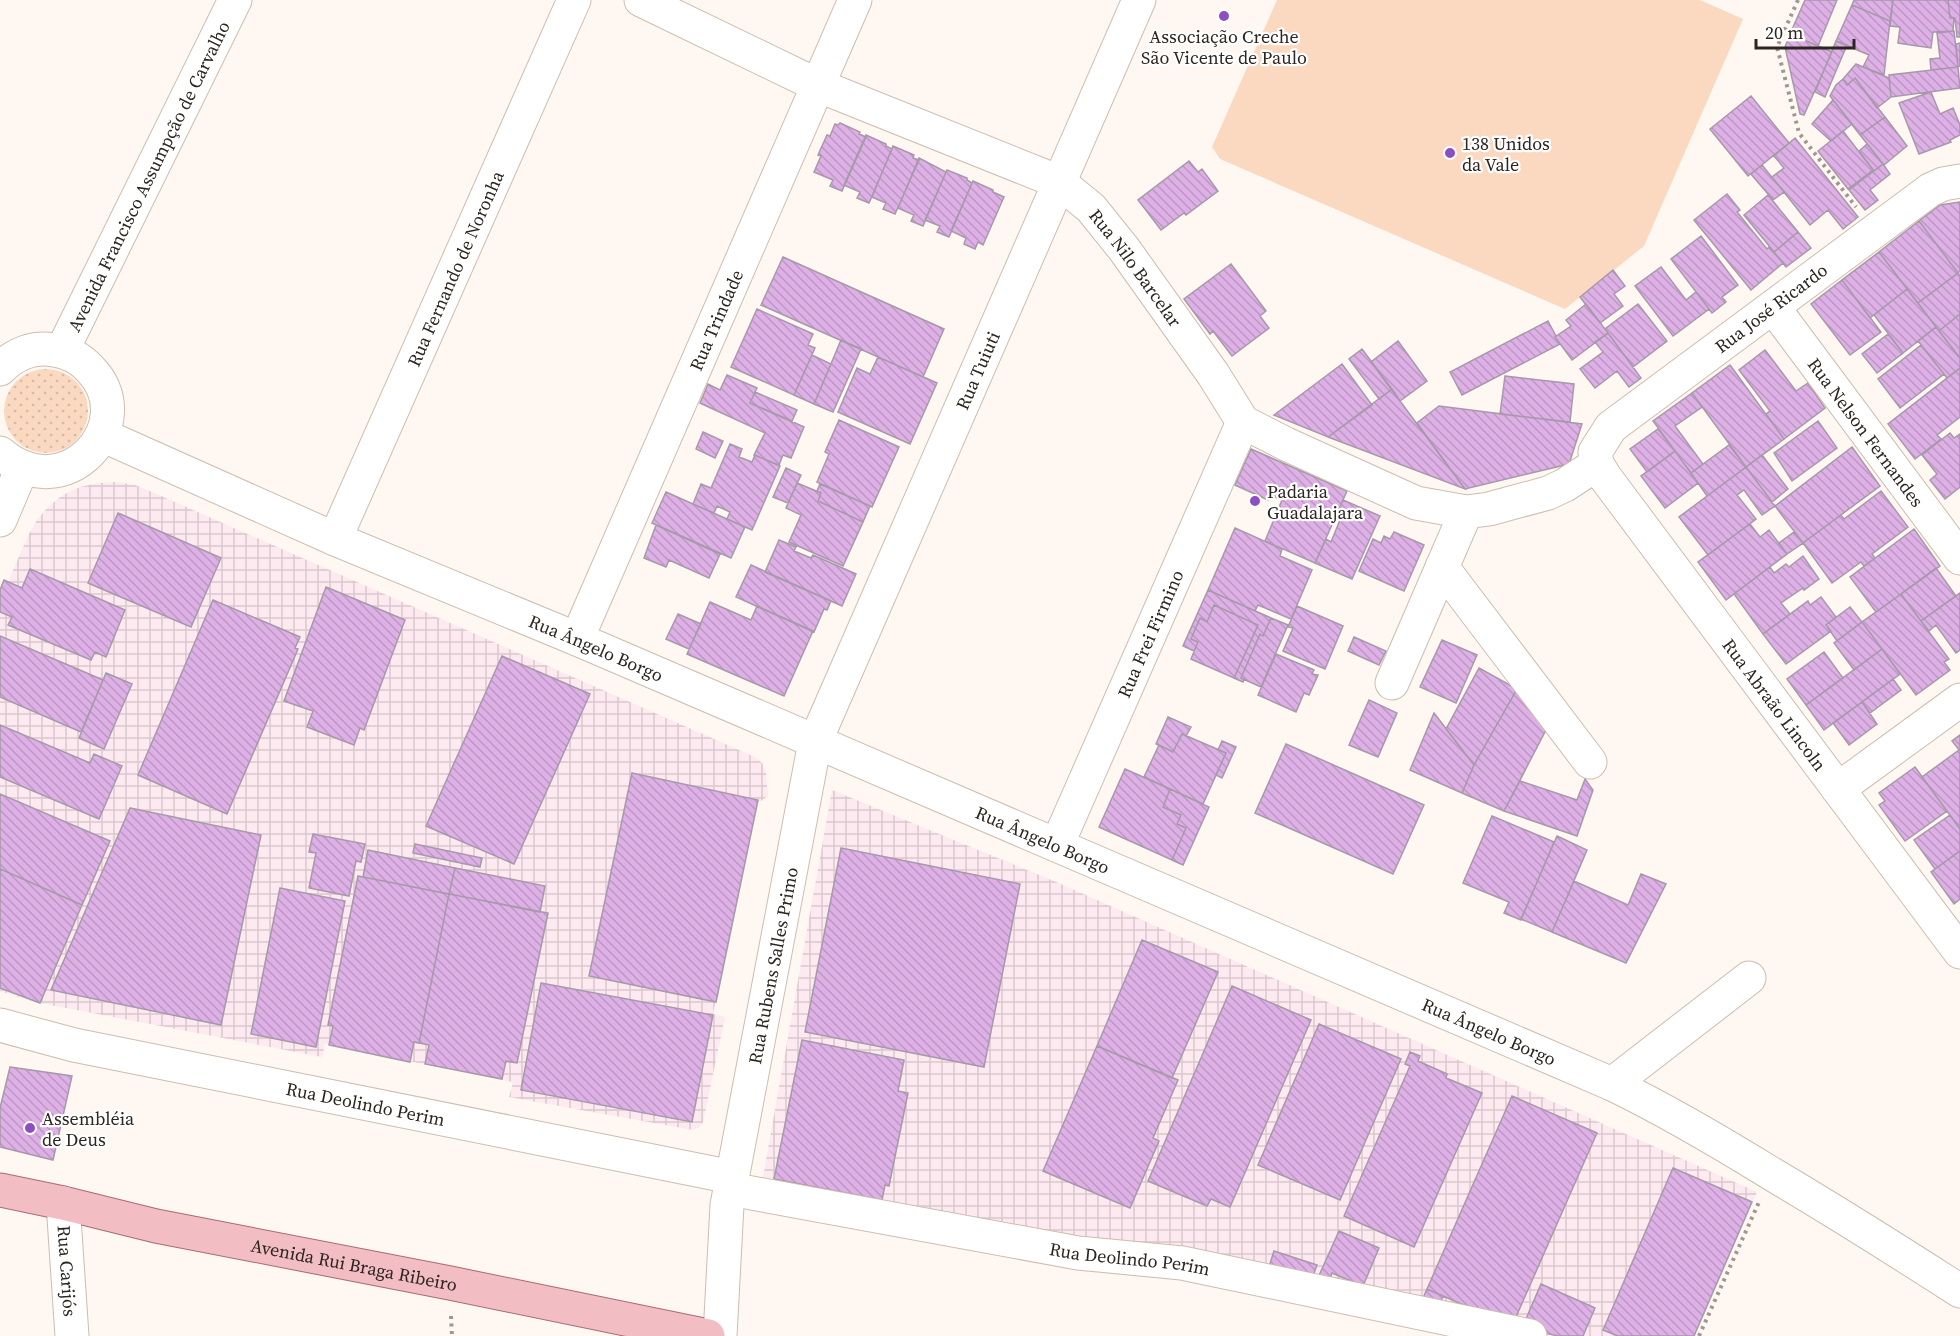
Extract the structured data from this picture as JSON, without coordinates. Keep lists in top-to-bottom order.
{
  "streets": {
    "main road": ["Avenida Rui Braga Ribeiro"],
    "street": [
      "Avenida Francisco Assumpção de Carvalho",
      "Rua Nilo Barcelar",
      "Rua Fernando de Noronha",
      "Rua José Ricardo",
      "Rua Trindade",
      "Rua Tuiuti",
      "Rua Nelson Fernandes",
      "Rua Frei Firmino",
      "Rua Ângelo Borgo",
      "Rua Abraão Lincoln",
      "Rua Rubens Salles Primo",
      "Rua Deolindo Perim",
      "Rua Carijós"
    ]
  },
  "crossings": [
    ["Rua Nilo Barcelar", "Rua Trindade"],
    ["Rua Nilo Barcelar", "Rua Tuiuti"],
    ["Rua Nilo Barcelar", "Rua Frei Firmino"],
    ["Rua Fernando de Noronha", "Rua Ângelo Borgo"],
    ["Rua José Ricardo", "Rua Nelson Fernandes"],
    ["Rua José Ricardo", "Rua Abraão Lincoln"],
    ["Rua Trindade", "Rua Ângelo Borgo"],
    ["Rua Tuiuti", "Rua Ângelo Borgo"],
    ["Rua Tuiuti", "Rua Rubens Salles Primo"],
    ["Rua Frei Firmino", "Rua Ângelo Borgo"],
    ["Rua Ângelo Borgo", "Rua Rubens Salles Primo"],
    ["Rua Rubens Salles Primo", "Rua Deolindo Perim"],
    ["Avenida Rui Braga Ribeiro", "Rua Carijós"]
  ],
  "places": [
    "Associação Creche São Vicente de Paulo",
    "138 Unidos da Vale",
    "Padaria Guadalajara",
    "Assembléia de Deus"
  ],
  "scale_bar": "20 m"
}
